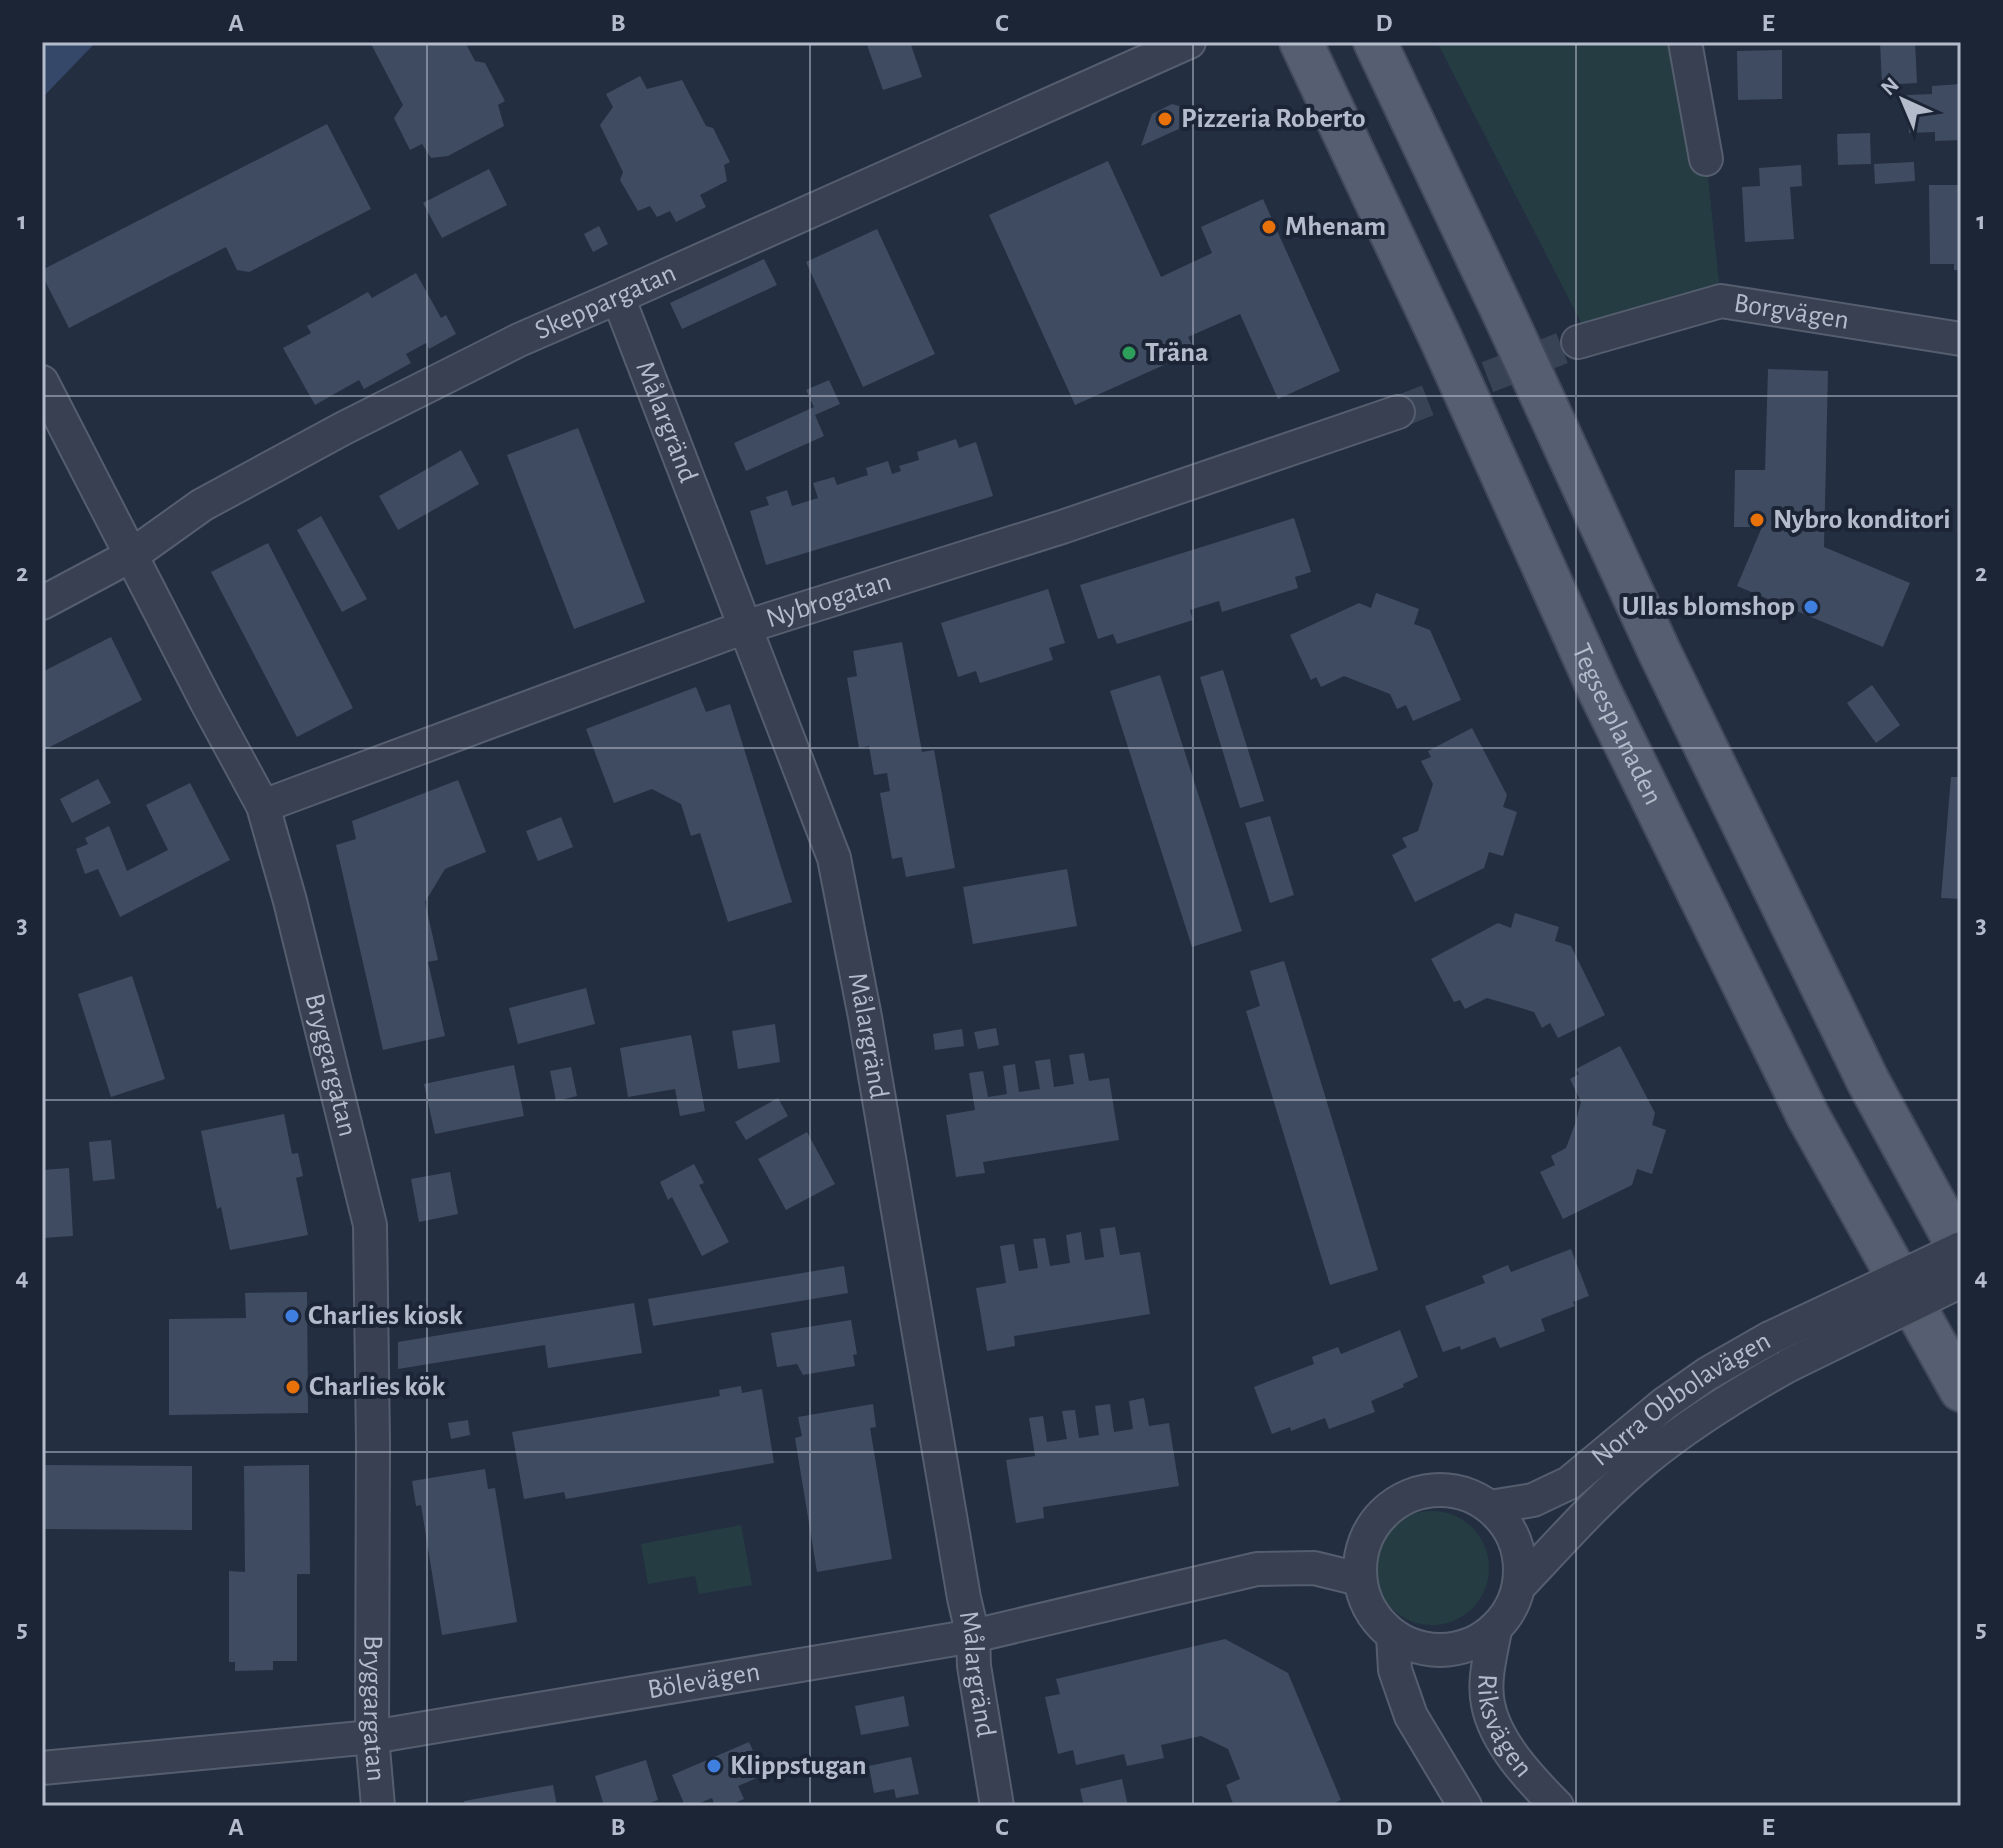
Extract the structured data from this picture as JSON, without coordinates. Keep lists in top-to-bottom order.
{
  "streets": {
    "main road": ["Tegsesplanaden"],
    "street": [
      "Skeppargatan",
      "Borgvägen",
      "Målargränd",
      "Nybrogatan",
      "Bryggargatan",
      "Norra Obbolavägen",
      "Bölevägen",
      "Riksvägen"
    ]
  },
  "crossings": [
    ["Skeppargatan", "Målargränd"],
    ["Skeppargatan", "Bryggargatan"],
    ["Målargränd", "Nybrogatan"],
    ["Målargränd", "Bölevägen"],
    ["Nybrogatan", "Bryggargatan"],
    ["Bryggargatan", "Bölevägen"],
    ["Norra Obbolavägen", "Bölevägen"],
    ["Norra Obbolavägen", "Riksvägen"],
    ["Bölevägen", "Riksvägen"]
  ],
  "places": [
    "Pizzeria Roberto",
    "Mhenam",
    "Träna",
    "Nybro konditori",
    "Ullas blomshop",
    "Charlies kiosk",
    "Charlies kök",
    "Klippstugan"
  ],
  "north": "top left",
  "grid": {
    "columns": [
      "A",
      "B",
      "C",
      "D",
      "E"
    ],
    "rows": [
      "1",
      "2",
      "3",
      "4",
      "5"
    ]
  }
}
